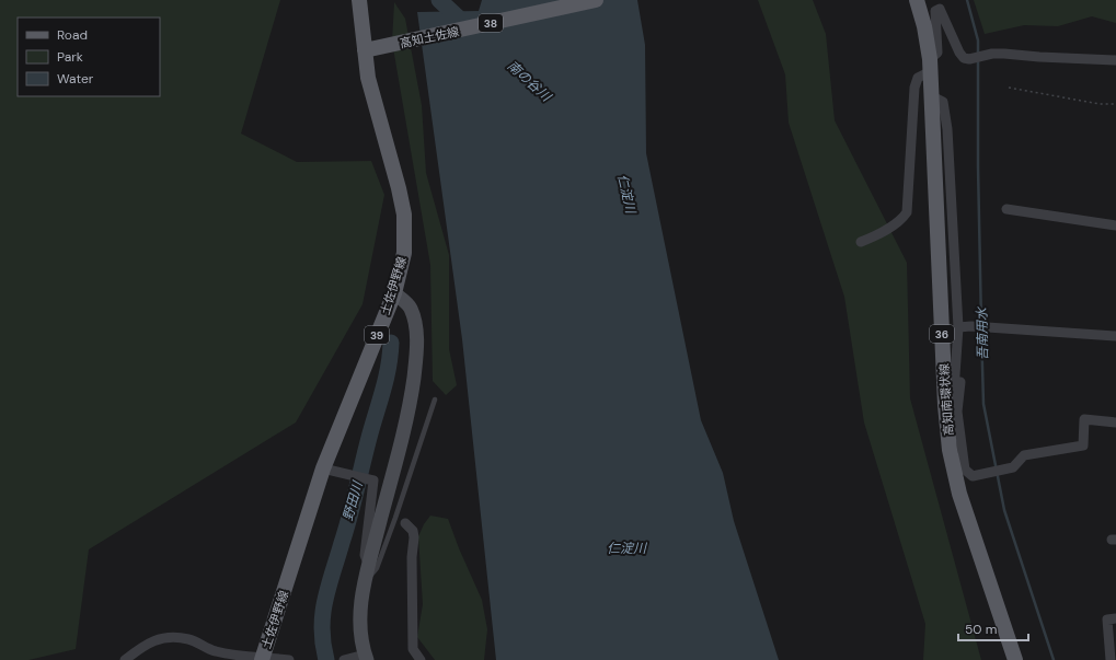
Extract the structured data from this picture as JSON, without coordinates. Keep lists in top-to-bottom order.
{
  "streets": {
    "main road": [
      "38",
      "高知土佐線",
      "土佐伊野線",
      "36",
      "39",
      "高知南環状線"
    ]
  },
  "crossings": [
    ["高知土佐線", "土佐伊野線"]
  ],
  "water": [
    "南の谷川",
    "仁淀川",
    "吾南用水",
    "野田川"
  ],
  "legend": ["Road", "Park", "Water"],
  "scale_bar": "50 m"
}
